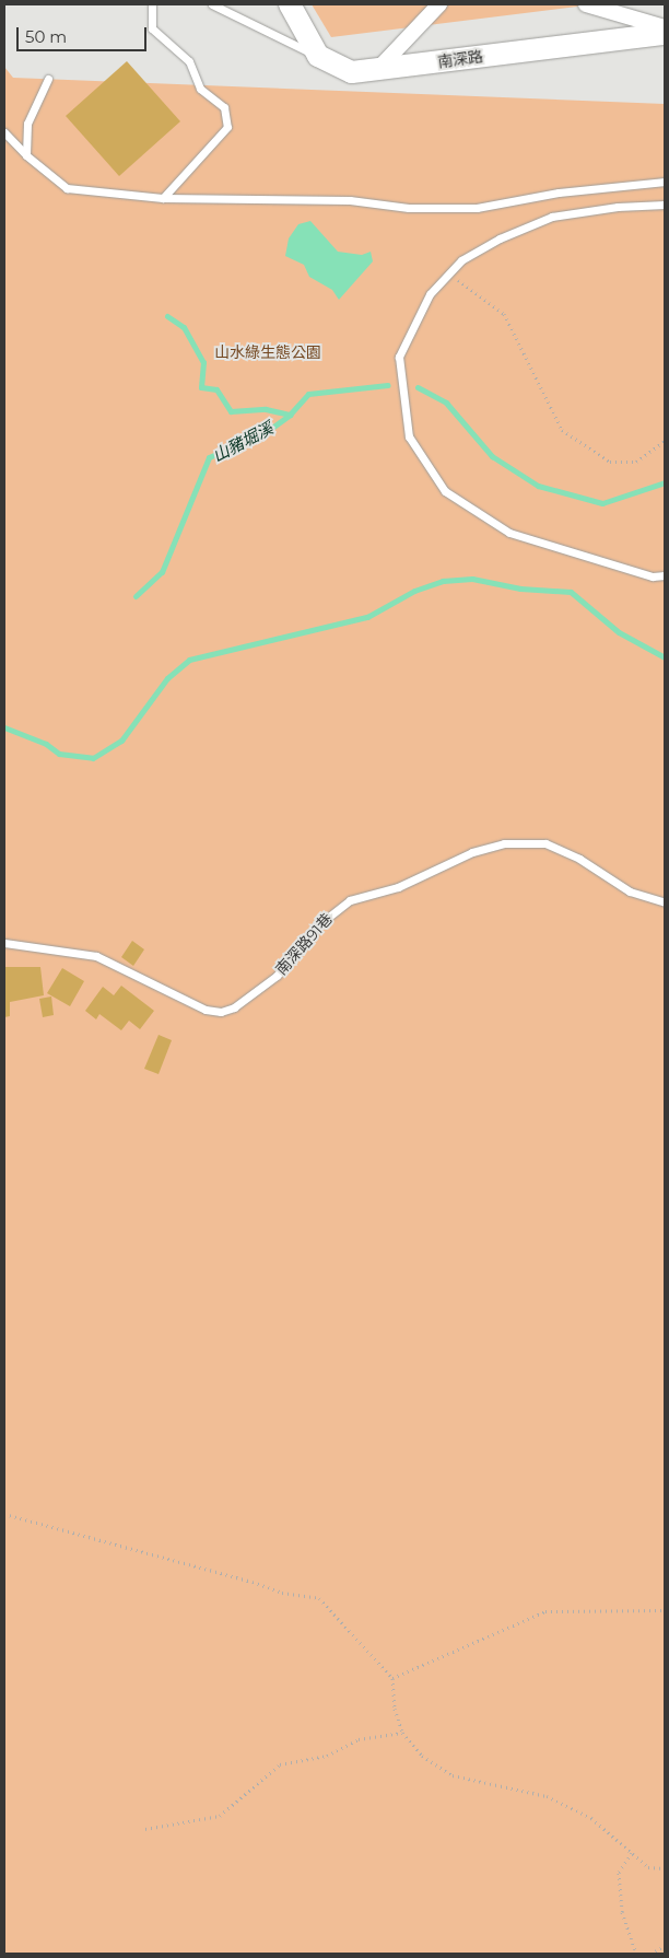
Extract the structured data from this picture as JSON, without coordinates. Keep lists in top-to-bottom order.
{
  "streets": {
    "main road": ["南深路"],
    "lane": ["南深路91巷"]
  },
  "water": ["山豬堀溪"],
  "parks": ["山水綠生態公園"],
  "scale_bar": "50 m"
}
